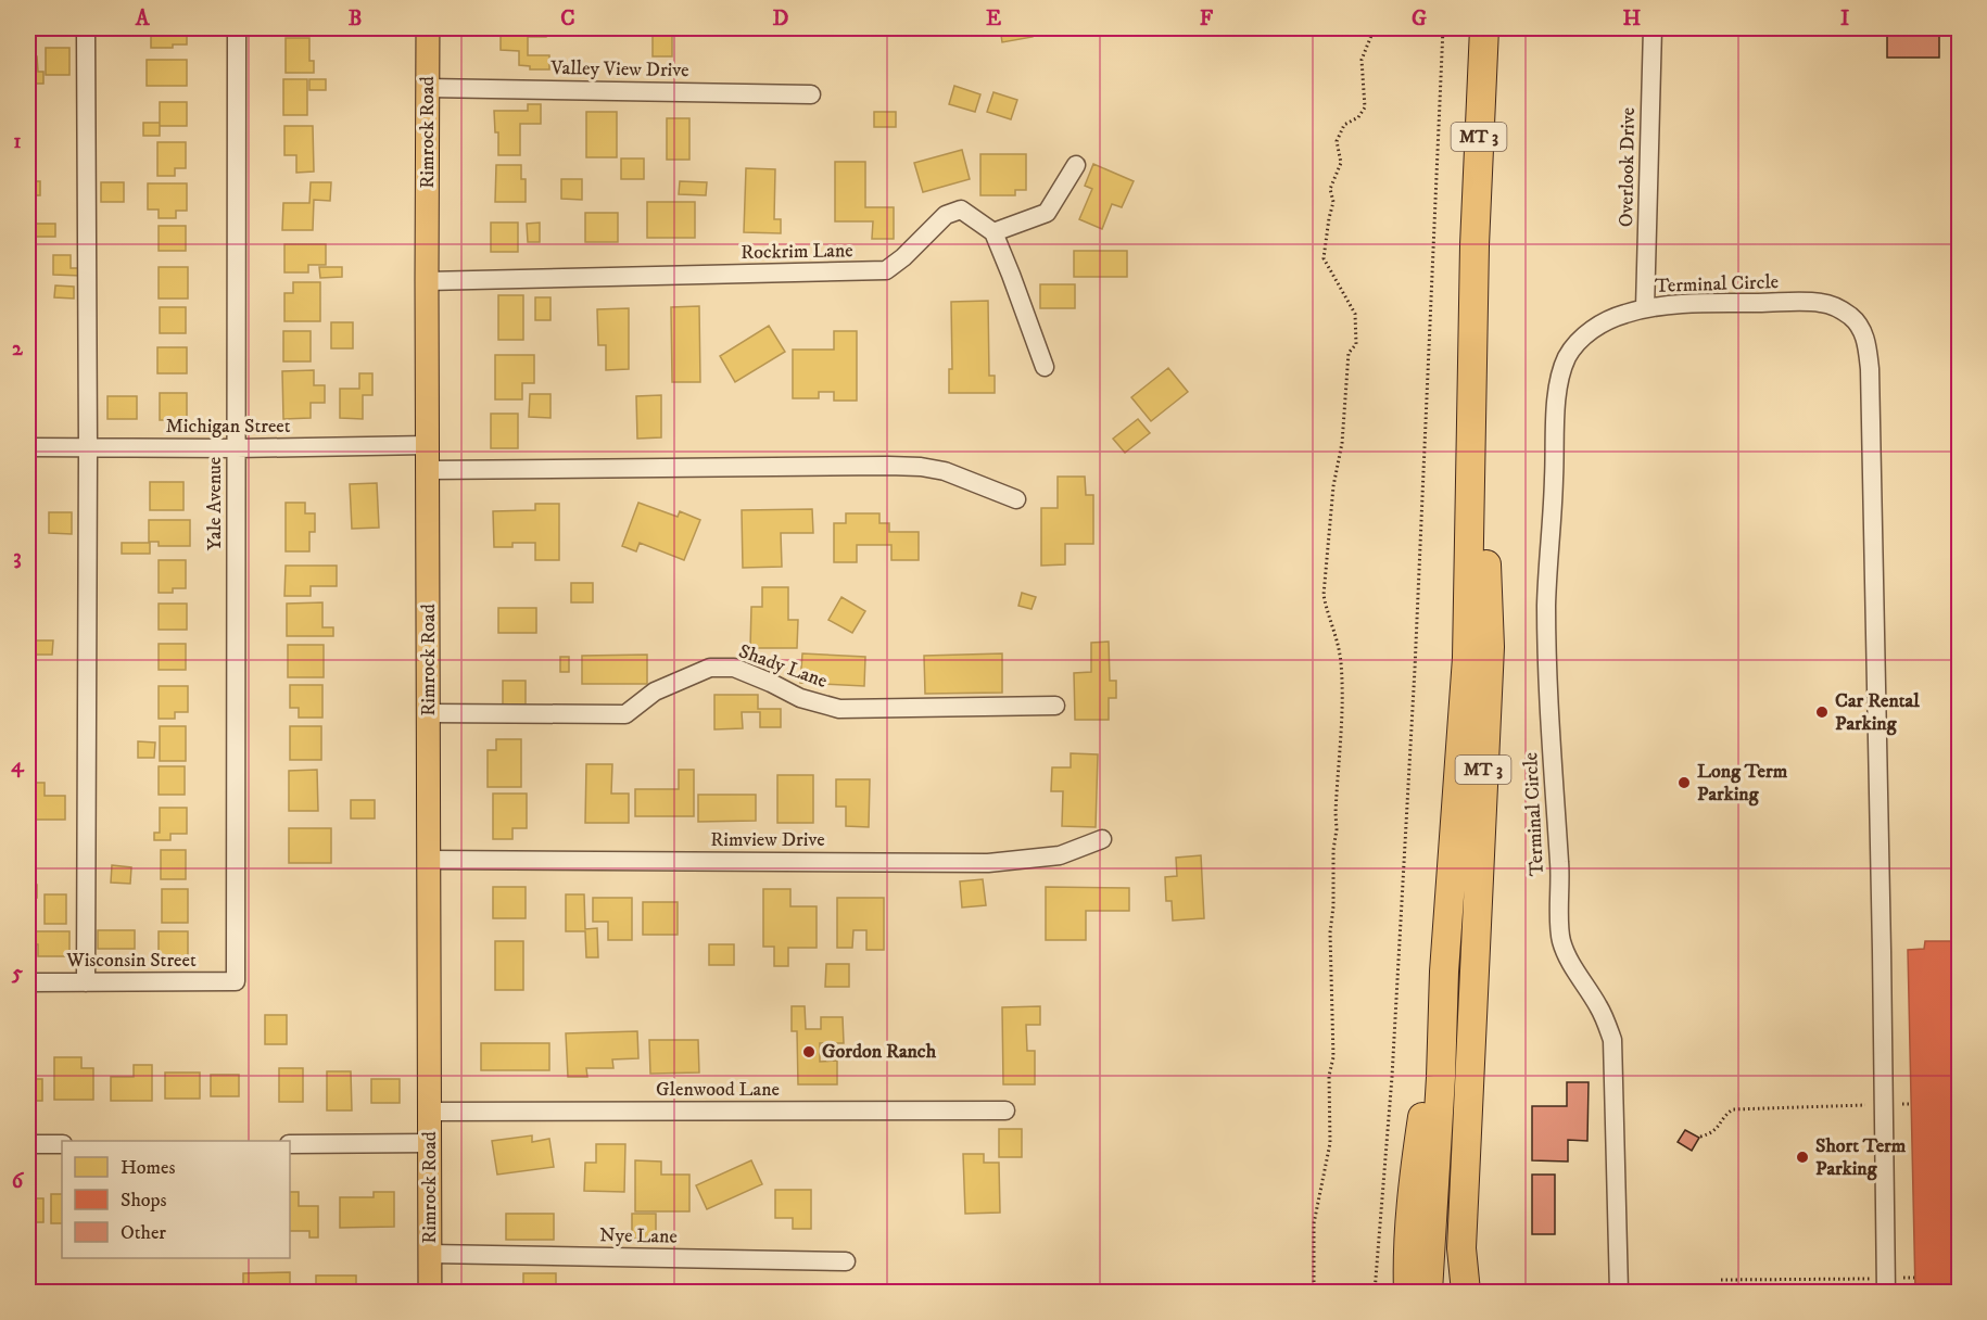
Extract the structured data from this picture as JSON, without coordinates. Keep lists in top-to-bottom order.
{
  "streets": {
    "highway": ["MT 3"],
    "main road": ["Rimrock Road"],
    "street": [
      "Valley View Drive",
      "Overlook Drive",
      "Rockrim Lane",
      "Terminal Circle",
      "Michigan Street",
      "Yale Avenue",
      "Shady Lane",
      "Rimview Drive",
      "Wisconsin Street",
      "Glenwood Lane",
      "Nye Lane"
    ]
  },
  "crossings": [
    ["Valley View Drive", "Rimrock Road"],
    ["Rimrock Road", "Rockrim Lane"],
    ["Rimrock Road", "Michigan Street"],
    ["Rimrock Road", "Shady Lane"],
    ["Rimrock Road", "Rimview Drive"],
    ["Rimrock Road", "Glenwood Lane"],
    ["Rimrock Road", "Nye Lane"],
    ["Overlook Drive", "Terminal Circle"],
    ["Michigan Street", "Yale Avenue"],
    ["Yale Avenue", "Wisconsin Street"]
  ],
  "places": [
    "Car Rental Parking",
    "Long Term Parking",
    "Gordon Ranch",
    "Short Term Parking"
  ],
  "legend": ["Homes", "Shops", "Other"],
  "grid": {
    "columns": [
      "A",
      "B",
      "C",
      "D",
      "E",
      "F",
      "G",
      "H",
      "I"
    ],
    "rows": [
      "1",
      "2",
      "3",
      "4",
      "5",
      "6"
    ]
  }
}
